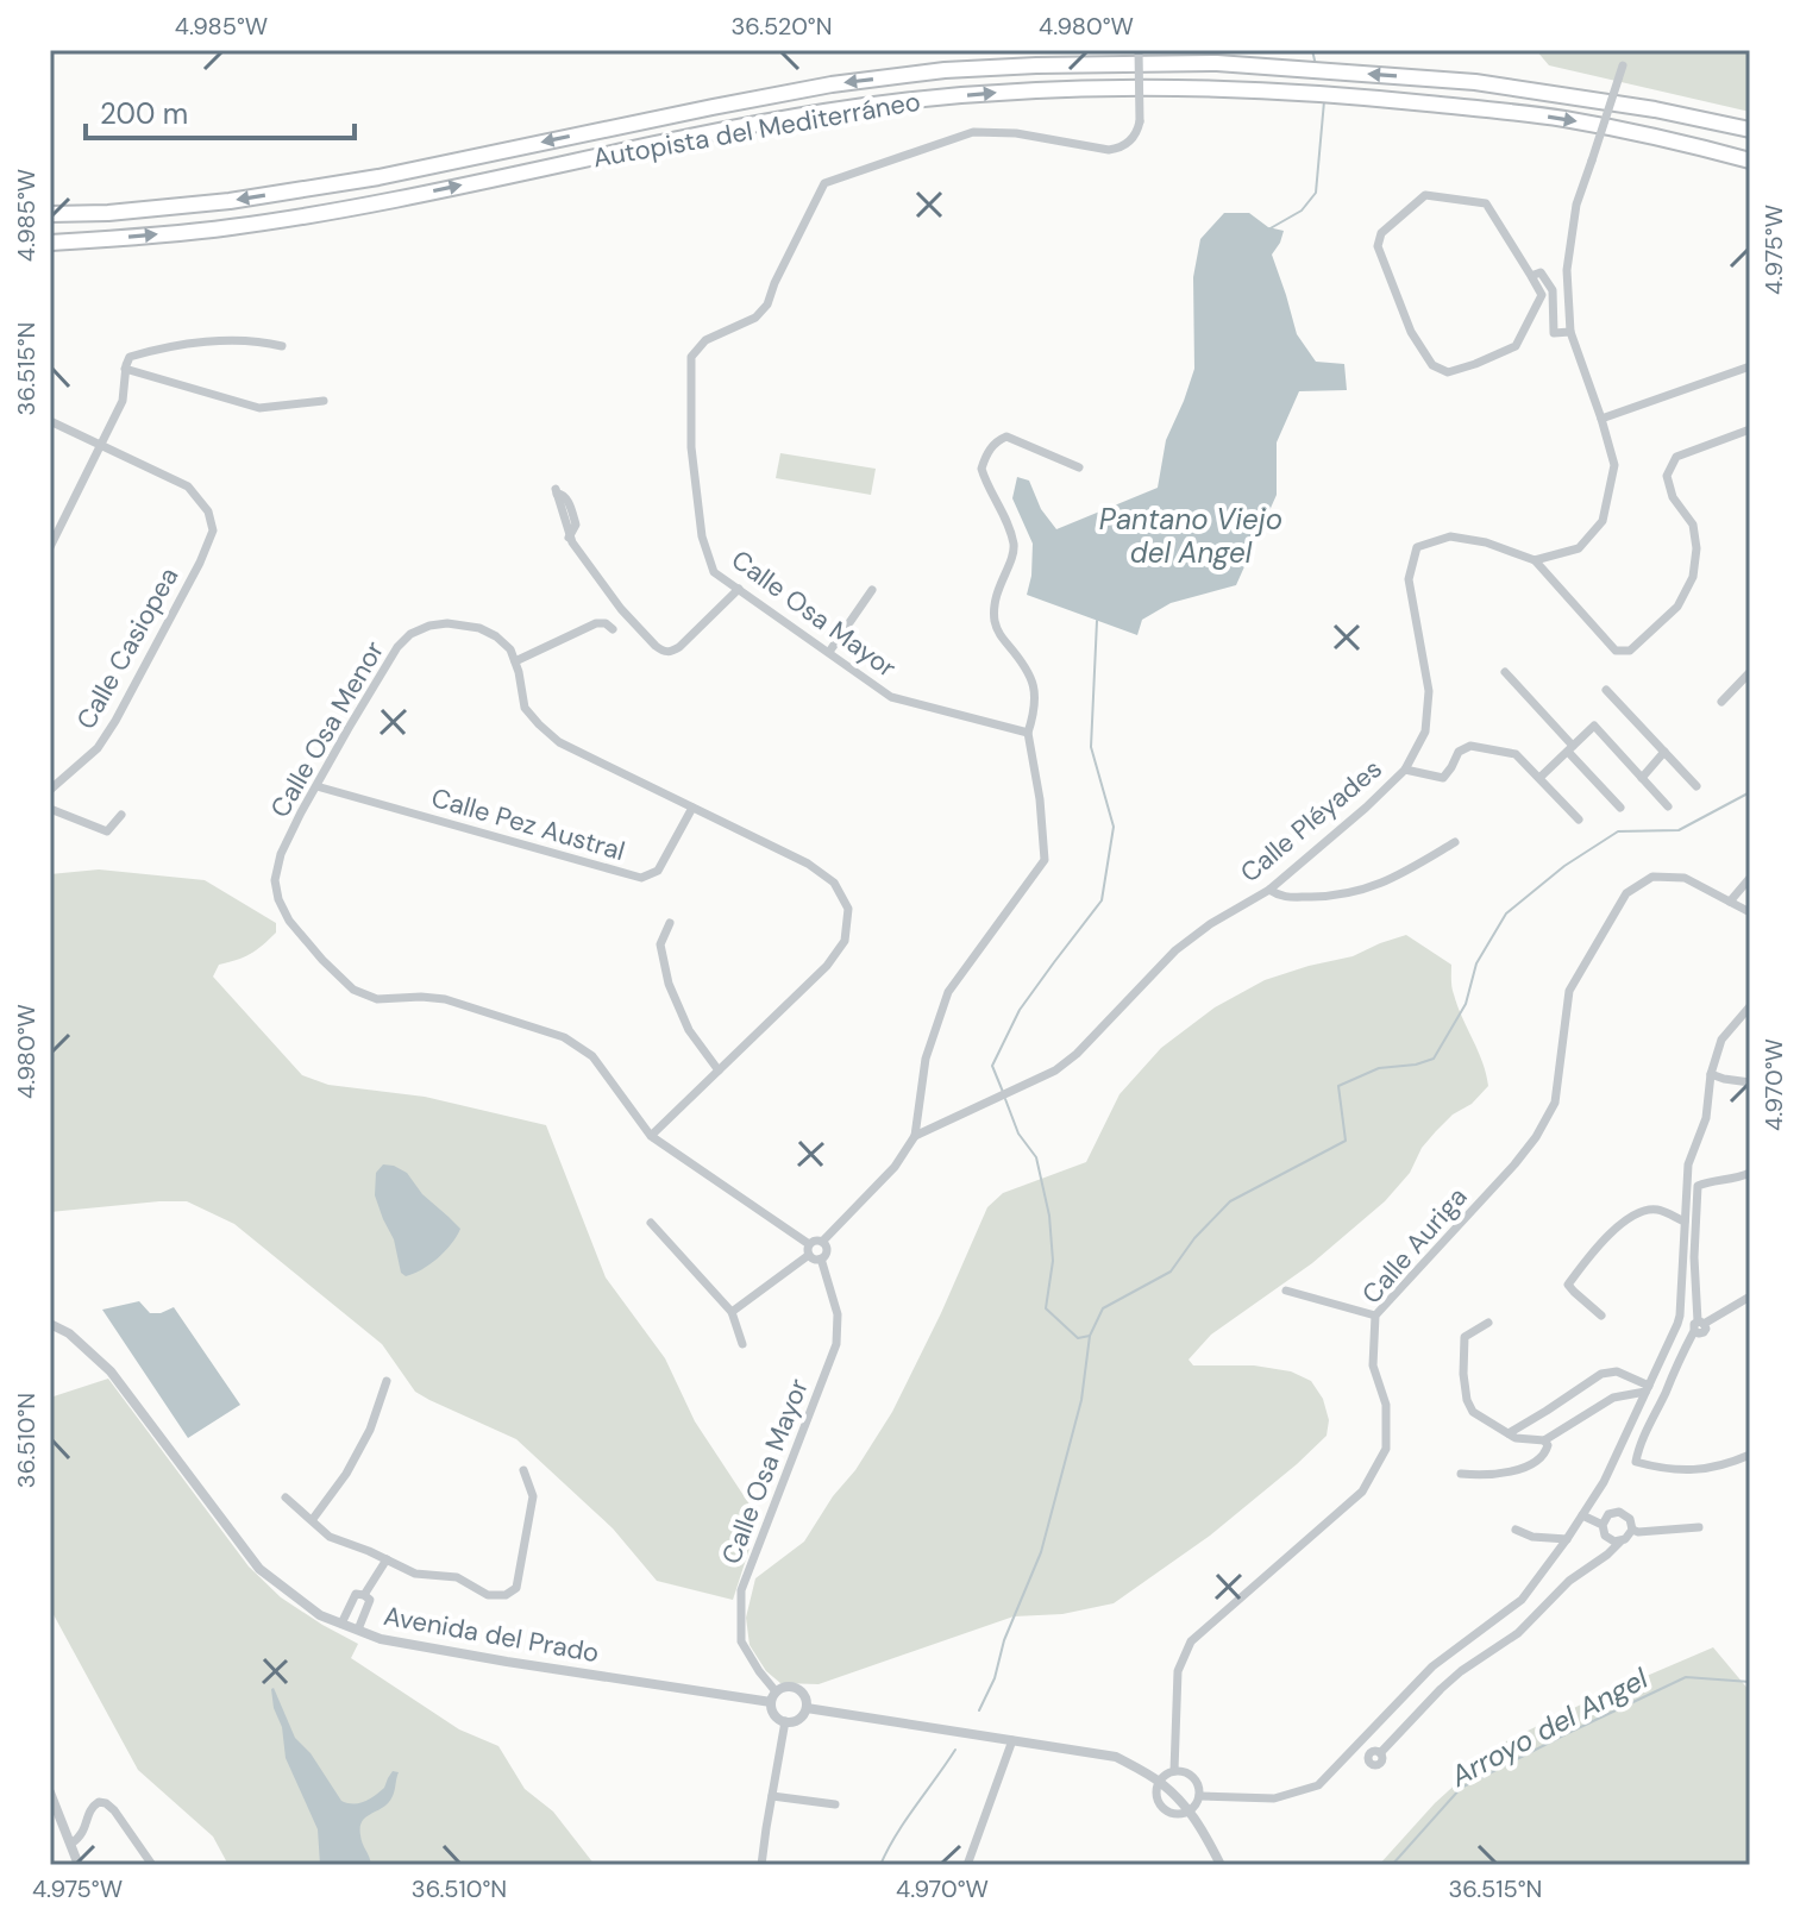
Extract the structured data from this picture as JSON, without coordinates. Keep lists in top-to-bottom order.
{
  "streets": {
    "highway": ["Autopista del Mediterráneo"],
    "street": [
      "Calle Osa Mayor",
      "Calle Casiopea",
      "Calle Osa Menor",
      "Calle Pléyades",
      "Calle Pez Austral",
      "Calle Auriga",
      "Avenida del Prado"
    ]
  },
  "crossings": [
    ["Calle Osa Mayor", "Calle Osa Menor"],
    ["Calle Osa Mayor", "Avenida del Prado"],
    ["Calle Osa Menor", "Calle Pez Austral"]
  ],
  "water": ["Pantano Viejo del Angel", "Arroyo del Angel"],
  "scale_bar": "200 m",
  "coordinates": [
    "4.985°W",
    "36.520°N",
    "4.980°W",
    "4.975°W",
    "36.515°N",
    "4.970°W",
    "36.510°N"
  ]
}
